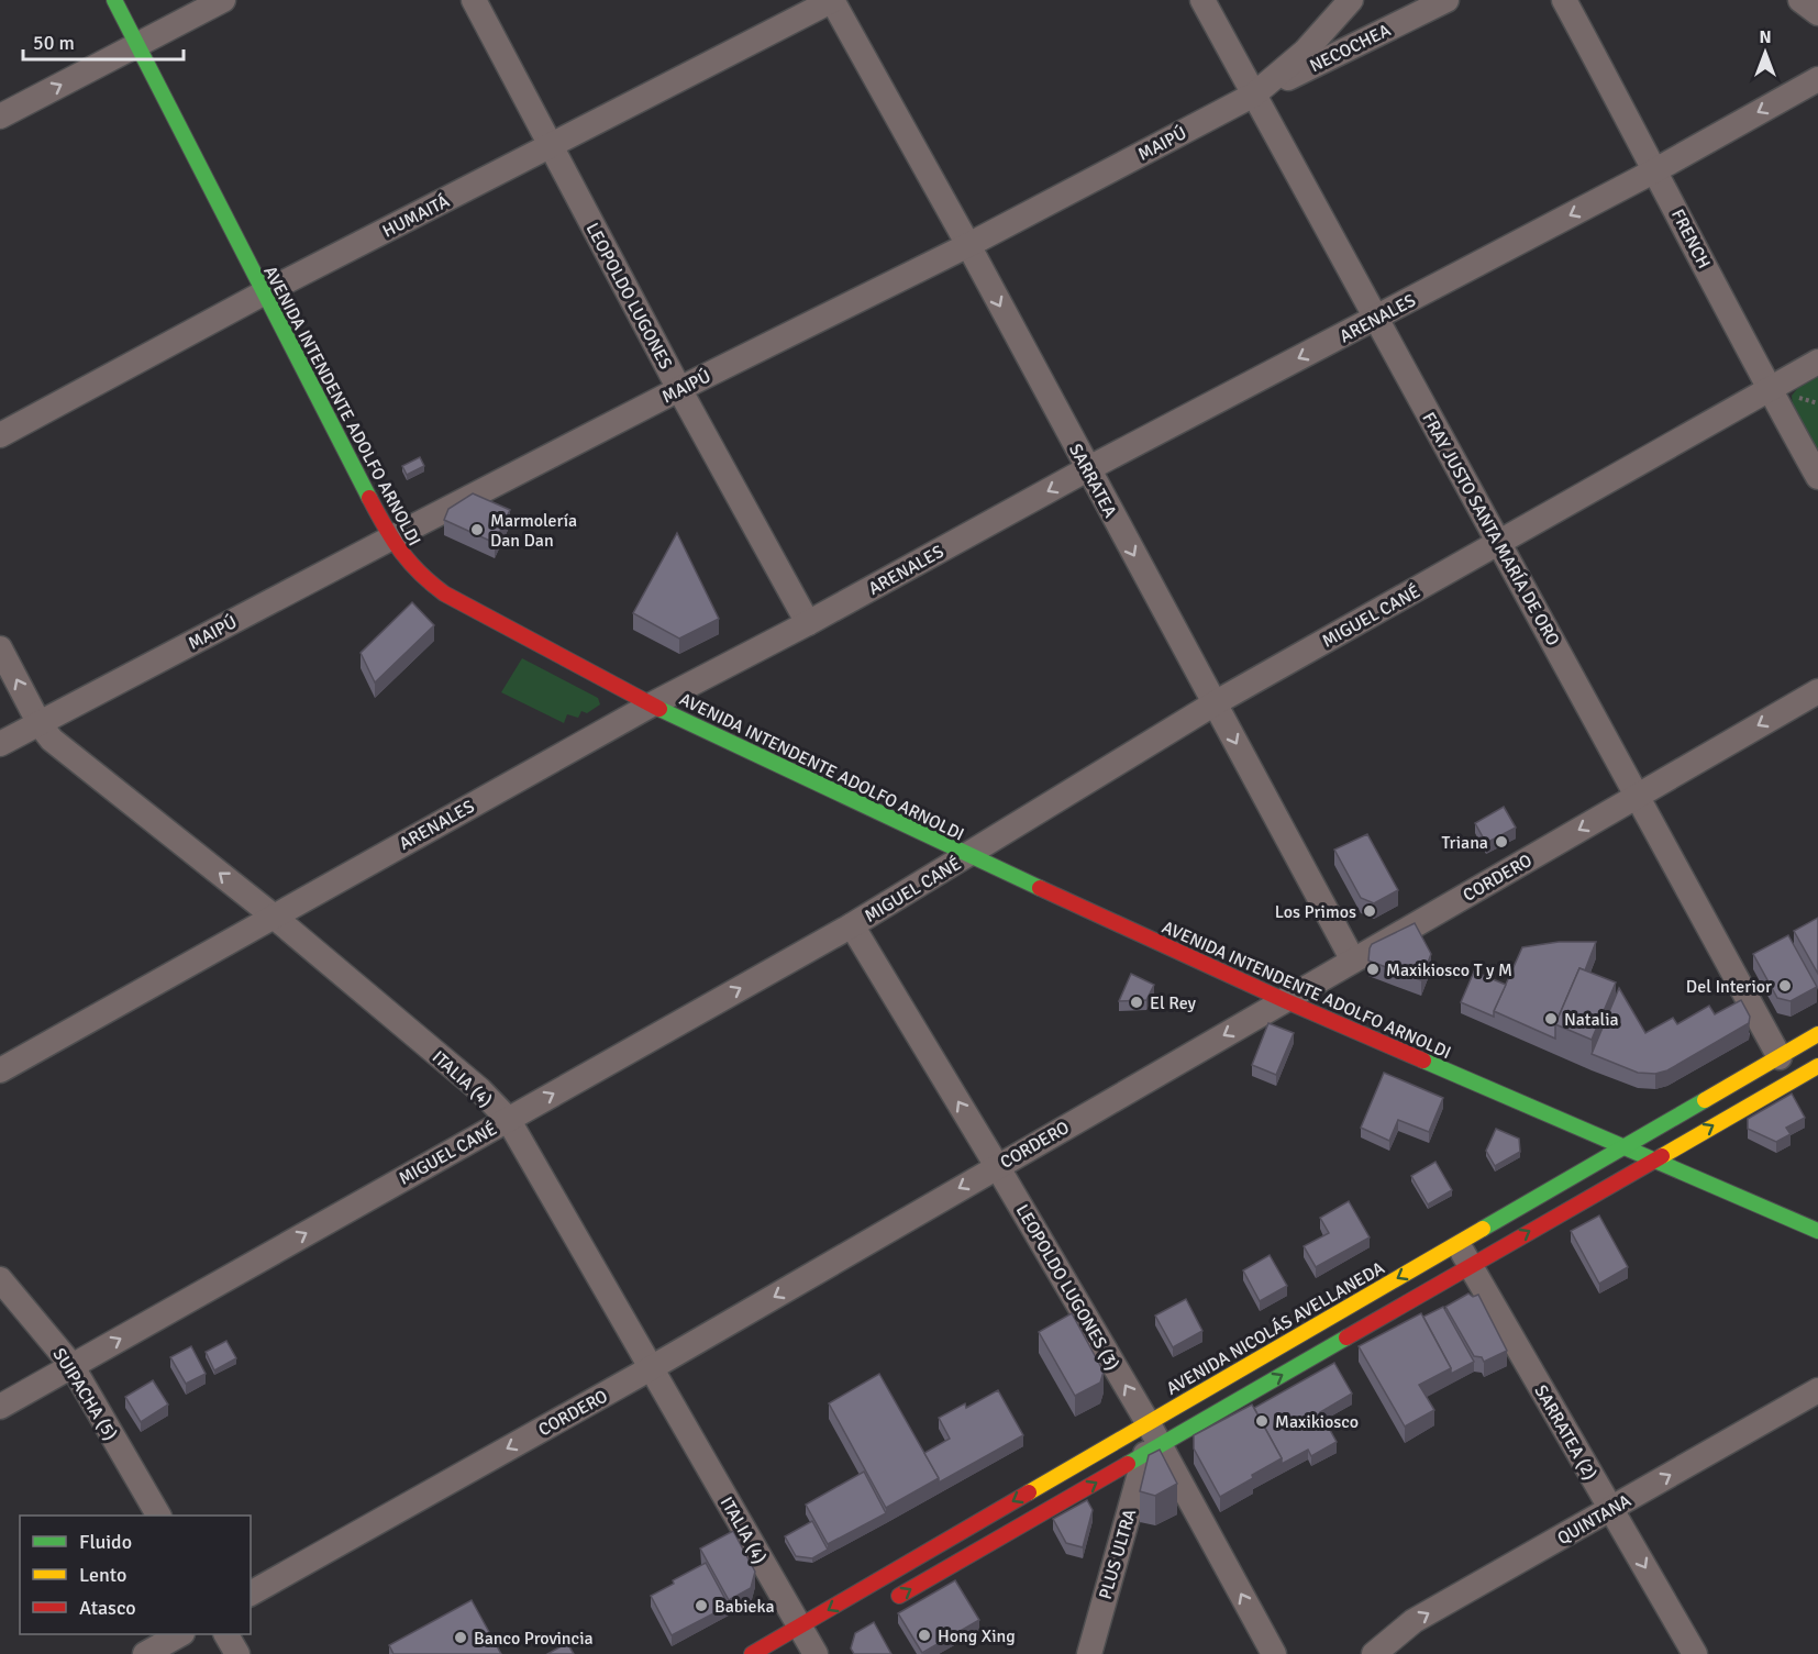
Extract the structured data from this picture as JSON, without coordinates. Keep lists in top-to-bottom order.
{
  "streets": {
    "main road": ["AVENIDA INTENDENTE ADOLFO ARNOLDI", "AVENIDA NICOLÁS AVELLANEDA"],
    "street": [
      "NECOCHEA",
      "MAIPÚ",
      "HUMAITÁ",
      "FRENCH",
      "LEOPOLDO LUGONES",
      "ARENALES",
      "SARRATEA",
      "FRAY JUSTO SANTA MARÍA DE ORO",
      "MIGUEL CANÉ",
      "CORDERO",
      "ITALIA (4)",
      "LEOPOLDO LUGONES (3)",
      "SUIPACHA (5)",
      "SARRATEA (2)",
      "QUINTANA",
      "PLUS ULTRA"
    ]
  },
  "crossings": [
    ["NECOCHEA", "MAIPÚ"],
    ["NECOCHEA", "FRAY JUSTO SANTA MARÍA DE ORO"],
    ["MAIPÚ", "LEOPOLDO LUGONES"],
    ["MAIPÚ", "AVENIDA INTENDENTE ADOLFO ARNOLDI"],
    ["MAIPÚ", "SARRATEA"],
    ["MAIPÚ", "FRAY JUSTO SANTA MARÍA DE ORO"],
    ["MAIPÚ", "ITALIA (4)"],
    ["HUMAITÁ", "LEOPOLDO LUGONES"],
    ["HUMAITÁ", "AVENIDA INTENDENTE ADOLFO ARNOLDI"],
    ["HUMAITÁ", "SARRATEA"],
    ["FRENCH", "ARENALES"],
    ["FRENCH", "MIGUEL CANÉ"],
    ["LEOPOLDO LUGONES", "ARENALES"],
    ["ARENALES", "AVENIDA INTENDENTE ADOLFO ARNOLDI"],
    ["ARENALES", "SARRATEA"],
    ["ARENALES", "FRAY JUSTO SANTA MARÍA DE ORO"],
    ["ARENALES", "ITALIA (4)"],
    ["AVENIDA INTENDENTE ADOLFO ARNOLDI", "MIGUEL CANÉ"],
    ["AVENIDA INTENDENTE ADOLFO ARNOLDI", "CORDERO"],
    ["AVENIDA INTENDENTE ADOLFO ARNOLDI", "AVENIDA NICOLÁS AVELLANEDA"],
    ["SARRATEA", "MIGUEL CANÉ"],
    ["SARRATEA", "CORDERO"],
    ["FRAY JUSTO SANTA MARÍA DE ORO", "MIGUEL CANÉ"],
    ["FRAY JUSTO SANTA MARÍA DE ORO", "CORDERO"],
    ["FRAY JUSTO SANTA MARÍA DE ORO", "AVENIDA NICOLÁS AVELLANEDA"],
    ["MIGUEL CANÉ", "ITALIA (4)"],
    ["MIGUEL CANÉ", "LEOPOLDO LUGONES (3)"],
    ["MIGUEL CANÉ", "SUIPACHA (5)"],
    ["CORDERO", "ITALIA (4)"],
    ["CORDERO", "LEOPOLDO LUGONES (3)"],
    ["ITALIA (4)", "AVENIDA NICOLÁS AVELLANEDA"],
    ["LEOPOLDO LUGONES (3)", "AVENIDA NICOLÁS AVELLANEDA"],
    ["LEOPOLDO LUGONES (3)", "PLUS ULTRA"],
    ["AVENIDA NICOLÁS AVELLANEDA", "SARRATEA (2)"],
    ["SARRATEA (2)", "QUINTANA"]
  ],
  "one_way": [
    "ARENALES",
    "SARRATEA",
    "MIGUEL CANÉ",
    "CORDERO",
    "LEOPOLDO LUGONES (3)",
    "SARRATEA (2)",
    "QUINTANA"
  ],
  "places": [
    "Marmolería Dan Dan",
    "Triana",
    "Los Primos",
    "Maxikiosco T y M",
    "Del Interior",
    "El Rey",
    "Natalia",
    "Maxikiosco",
    "Babieka",
    "Hong Xing",
    "Banco Provincia"
  ],
  "legend": ["Fluido", "Lento", "Atasco"],
  "scale_bar": "50 m",
  "north": "top"
}
